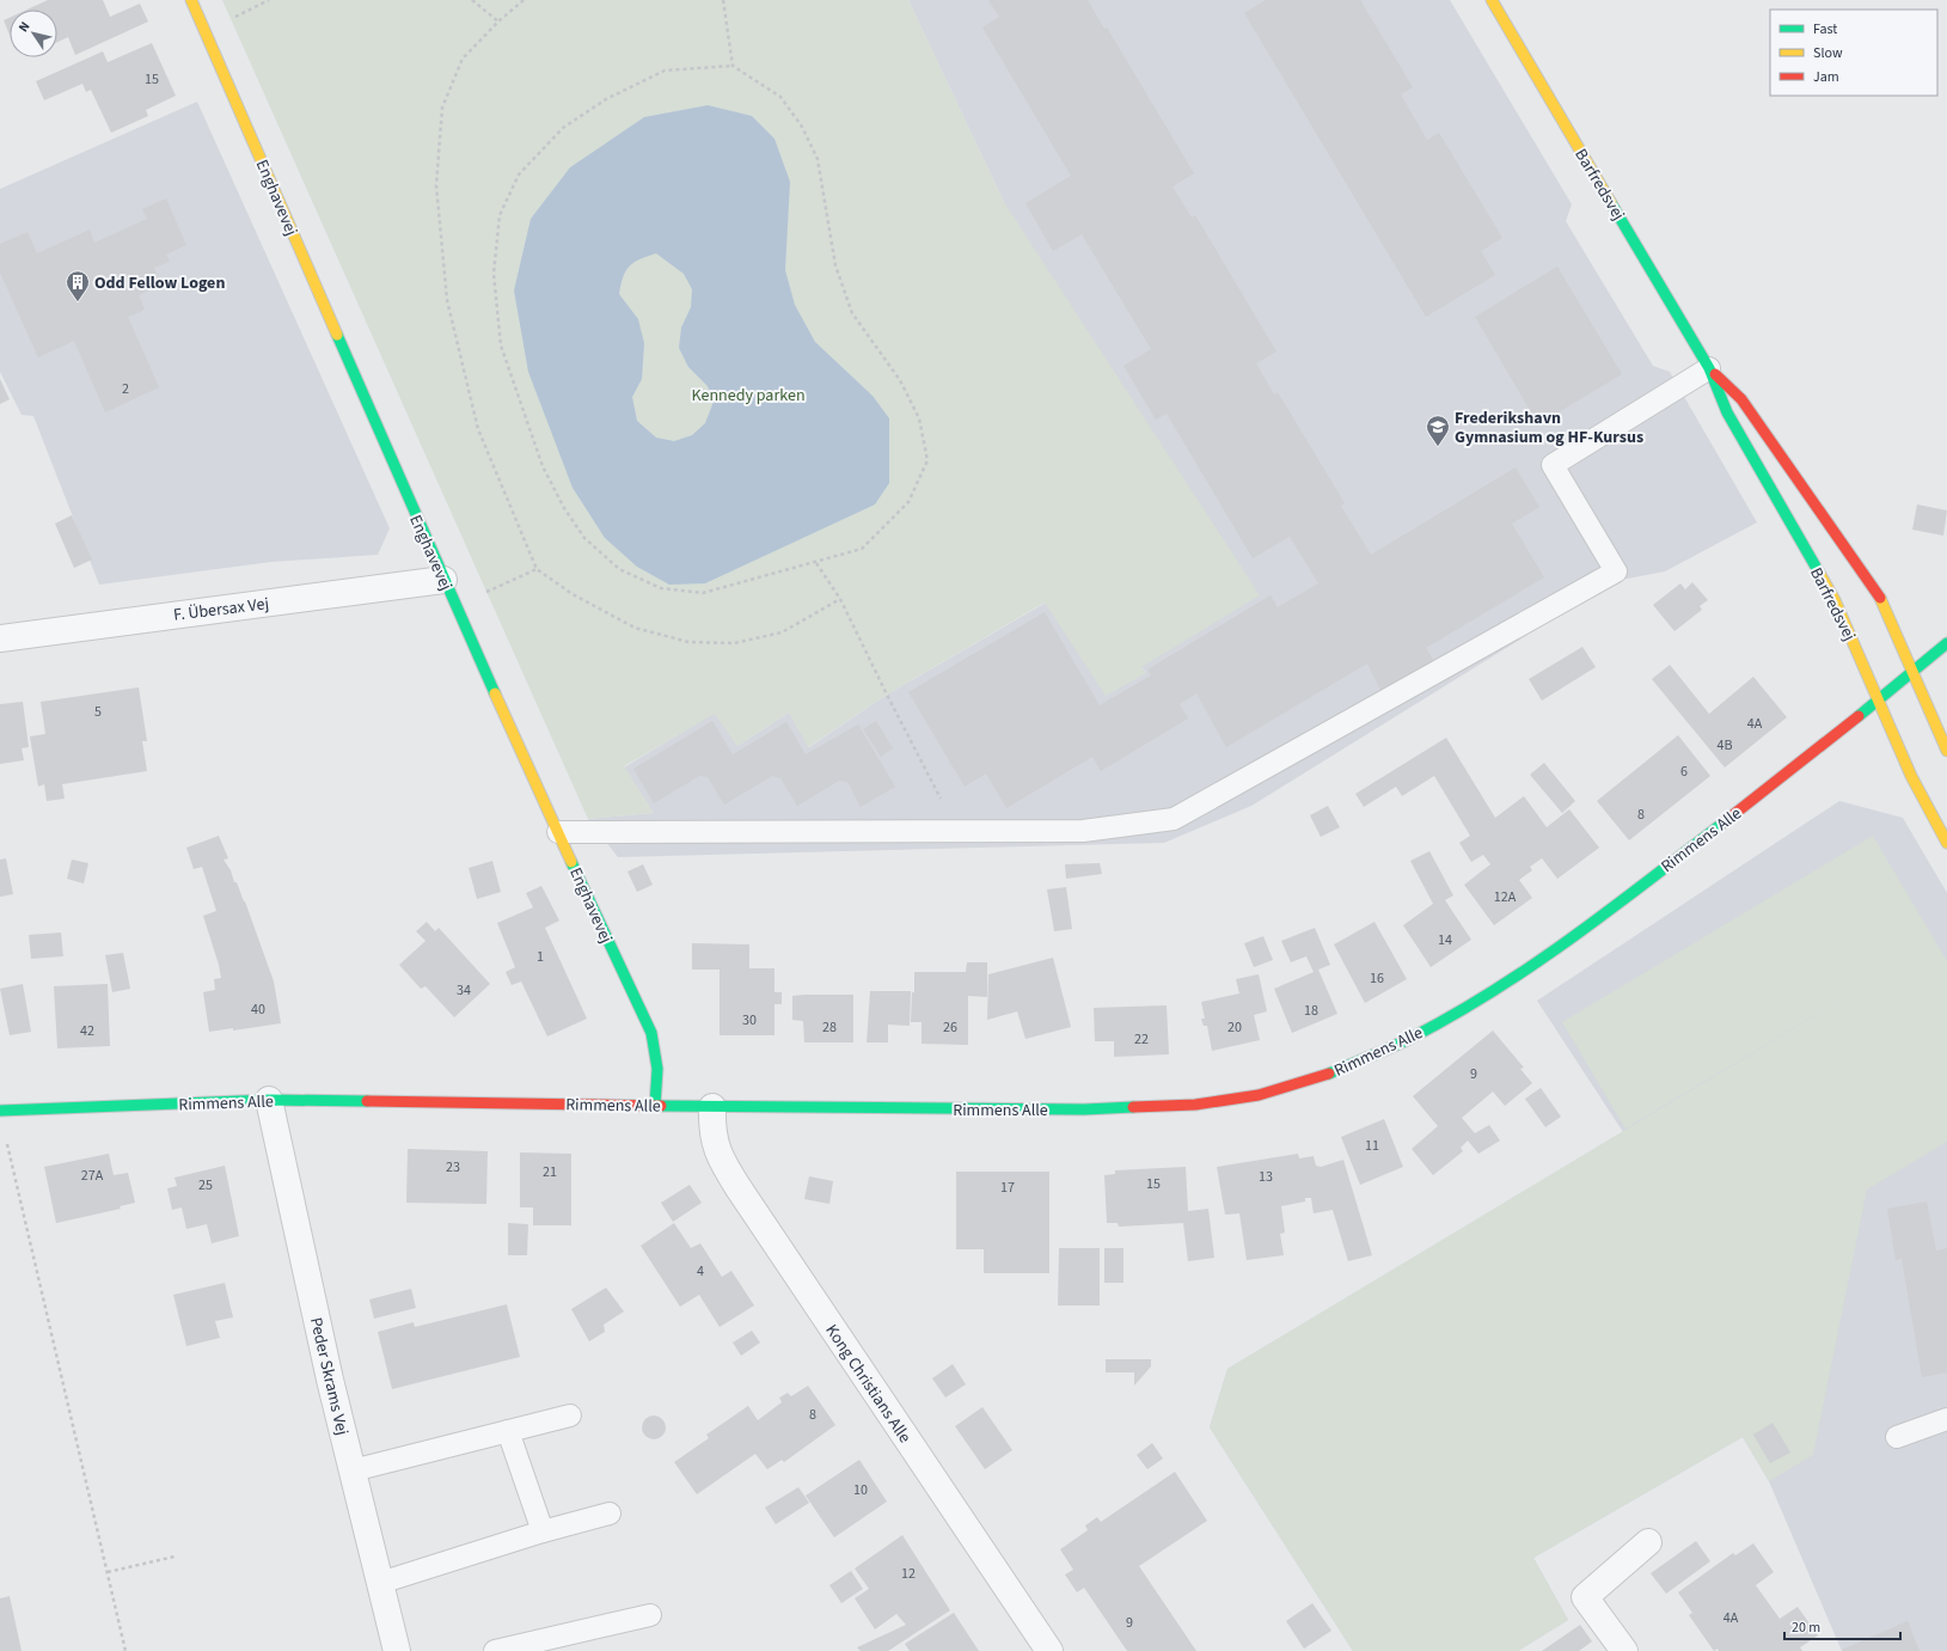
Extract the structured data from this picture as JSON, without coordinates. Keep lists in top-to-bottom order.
{
  "streets": {
    "street": [
      "Barfredsvej",
      "Enghavevej",
      "F. Übersax Vej",
      "Rimmens Alle",
      "Peder Skrams Vej",
      "Kong Christians Alle"
    ]
  },
  "crossings": [
    ["Barfredsvej", "Rimmens Alle"],
    ["Enghavevej", "F. Übersax Vej"],
    ["Enghavevej", "Rimmens Alle"],
    ["Rimmens Alle", "Peder Skrams Vej"],
    ["Rimmens Alle", "Kong Christians Alle"]
  ],
  "parks": ["Kennedy parken"],
  "places": {
    "building": ["Odd Fellow Logen"],
    "school or university": ["Frederikshavn Gymnasium og HF-Kursus"]
  },
  "house_numbers": [
    "15",
    "2",
    "5",
    "4A",
    "4B",
    "6",
    "8",
    "12A",
    "14",
    "1",
    "16",
    "34",
    "40",
    "18",
    "30",
    "28",
    "26",
    "20",
    "42",
    "22",
    "9",
    "11",
    "23",
    "21",
    "27A",
    "13",
    "15",
    "25",
    "17",
    "4",
    "8",
    "10",
    "12",
    "4A",
    "9"
  ],
  "legend": ["Fast", "Slow", "Jam"],
  "scale_bar": "20 m",
  "north": "top left"
}
